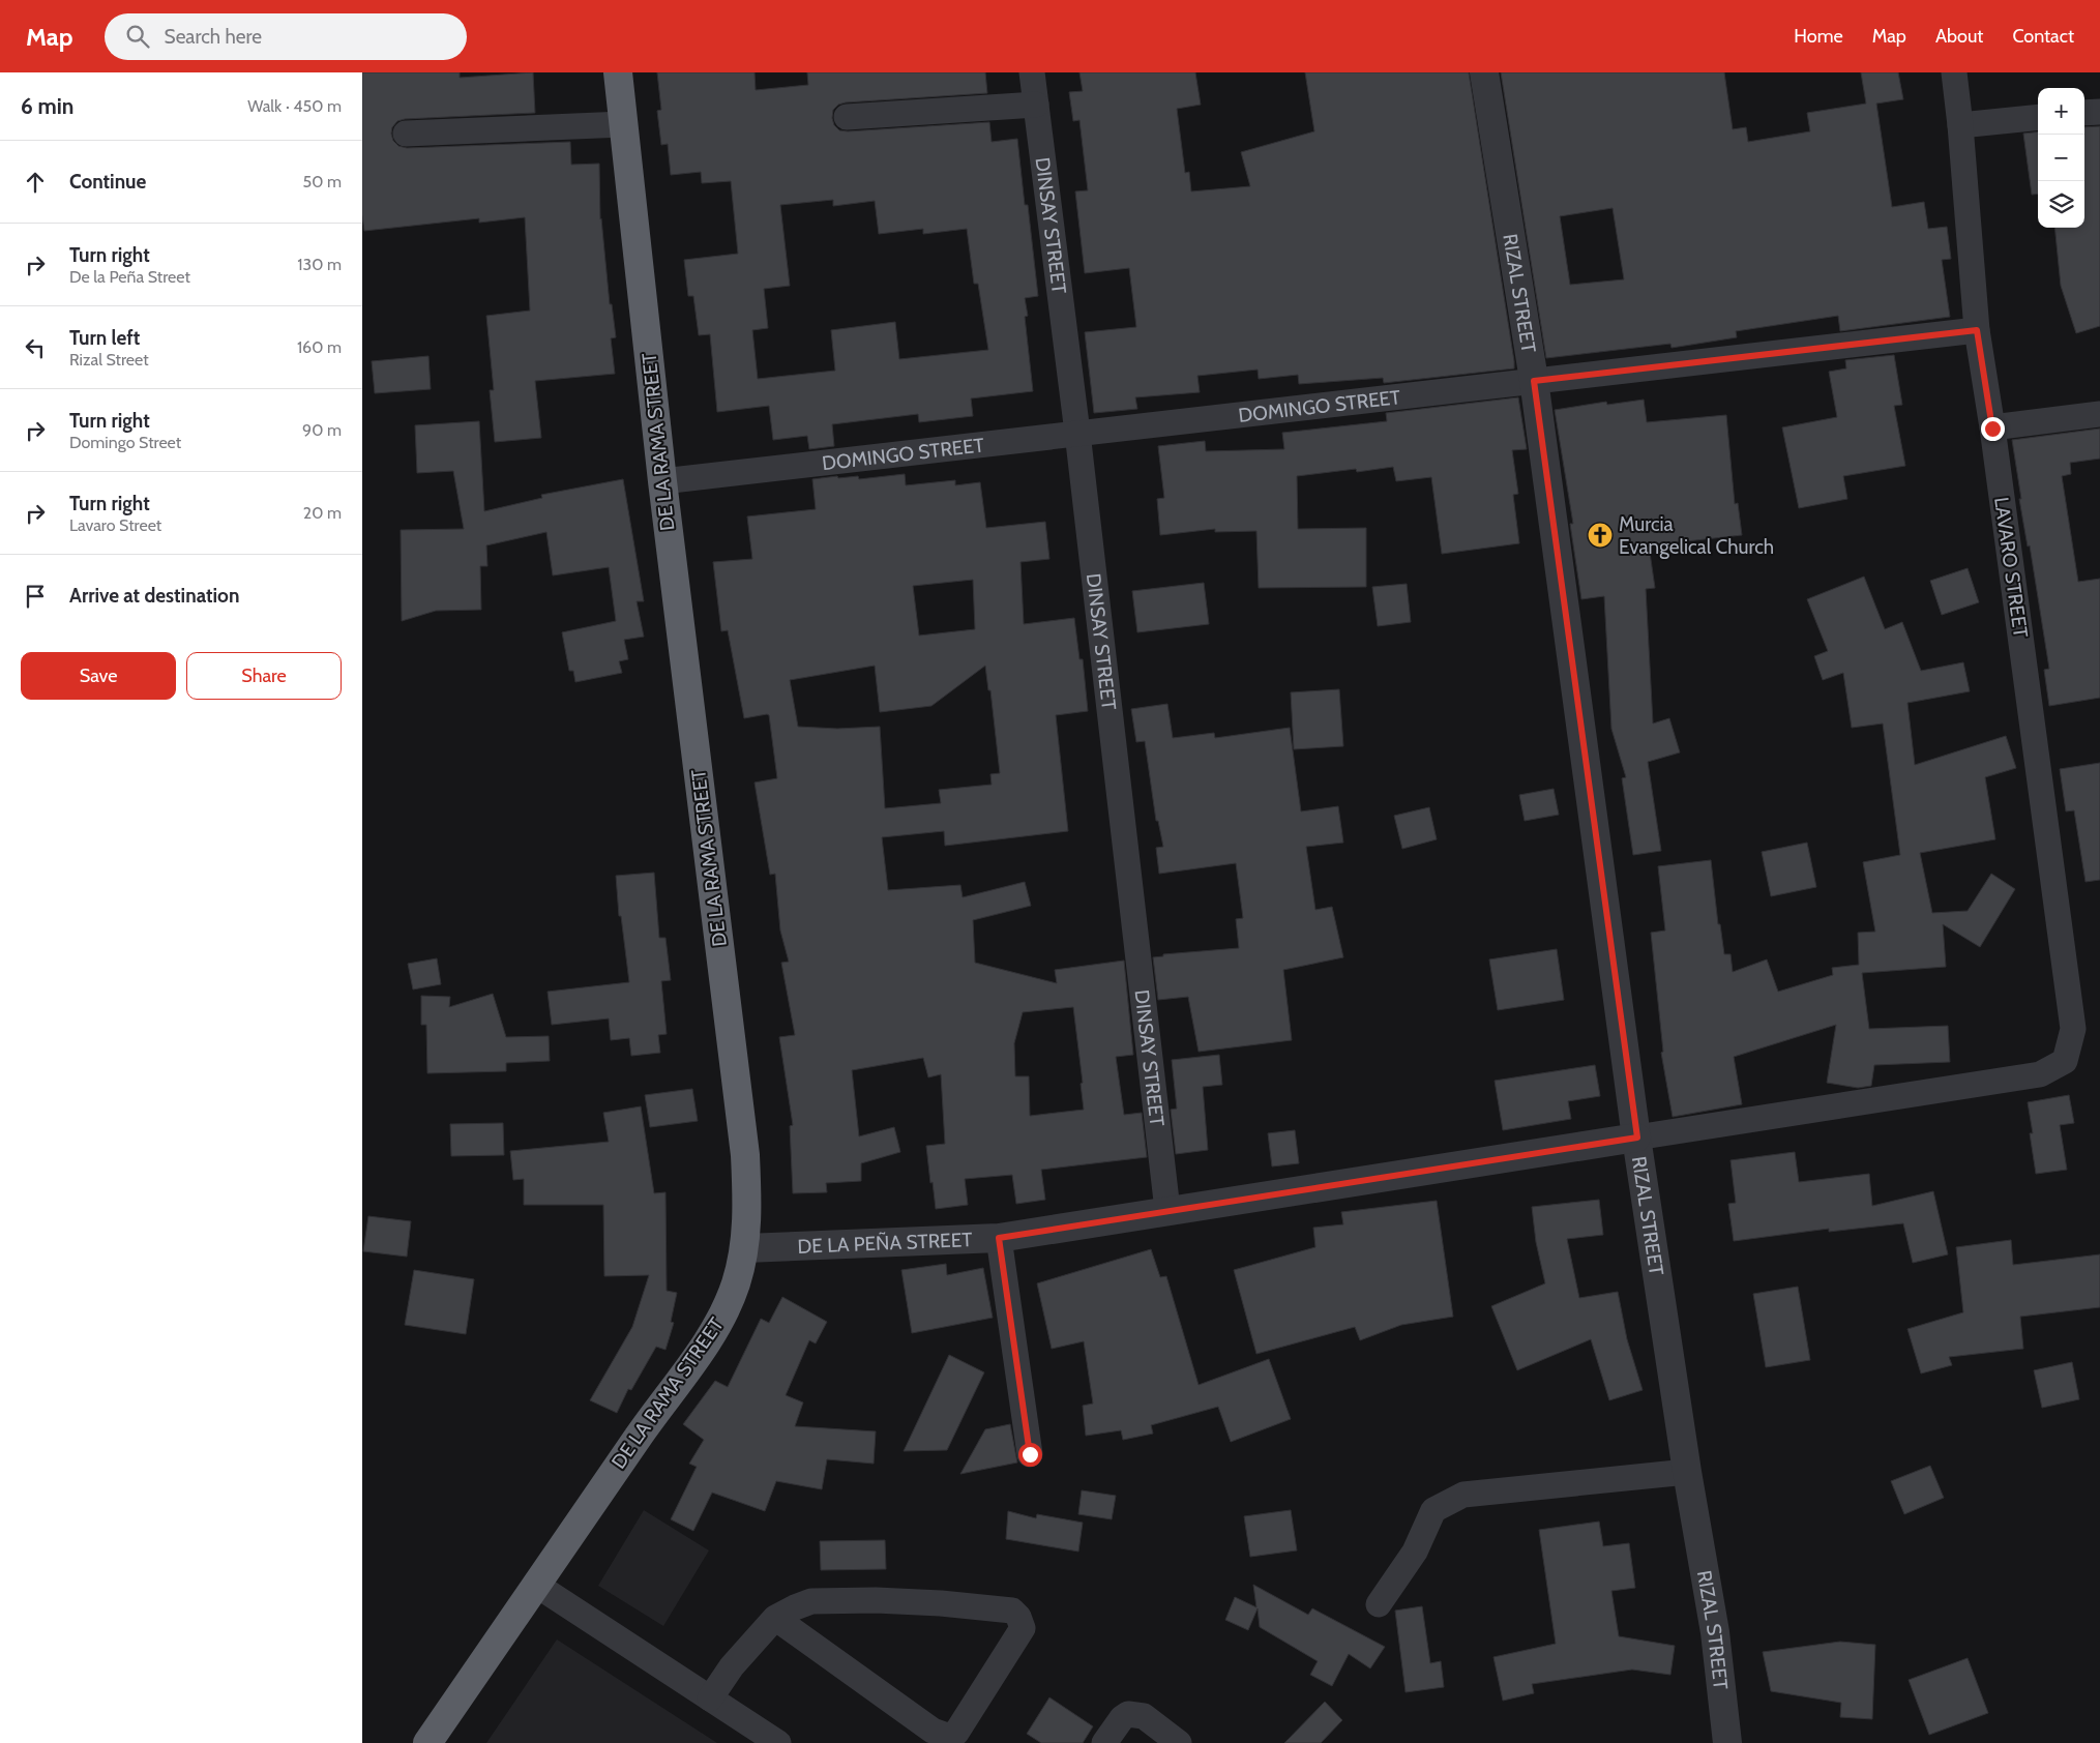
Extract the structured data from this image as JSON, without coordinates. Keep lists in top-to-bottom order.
{
  "streets": {
    "highway": ["DE LA RAMA STREET"],
    "street": [
      "DINSAY STREET",
      "RIZAL STREET",
      "DOMINGO STREET",
      "LAVARO STREET",
      "DE LA PEÑA STREET"
    ]
  },
  "crossings": [
    ["DINSAY STREET", "DOMINGO STREET"],
    ["DINSAY STREET", "DE LA PEÑA STREET"],
    ["RIZAL STREET", "DOMINGO STREET"],
    ["RIZAL STREET", "LAVARO STREET"],
    ["RIZAL STREET", "DE LA PEÑA STREET"],
    ["DOMINGO STREET", "DE LA RAMA STREET"],
    ["DOMINGO STREET", "LAVARO STREET"],
    ["DE LA RAMA STREET", "DE LA PEÑA STREET"],
    ["LAVARO STREET", "DE LA PEÑA STREET"]
  ],
  "places": {
    "church": ["Murcia Evangelical Church"]
  },
  "page": {
    "header": "Map",
    "search": "Search here",
    "nav": [
      "Home",
      "Map",
      "About",
      "Contact"
    ],
    "heading": ["6 min", "Walk · 450 m"],
    "map_buttons": ["+", "−"],
    "list": [
      ["Continue", "50 m"],
      ["Turn right", "De la Peña Street", "130 m"],
      ["Turn left", "Rizal Street", "160 m"],
      ["Turn right", "Domingo Street", "90 m"],
      ["Turn right", "Lavaro Street", "20 m"],
      "Arrive at destination"
    ],
    "buttons": ["Save", "Share"]
  }
}
